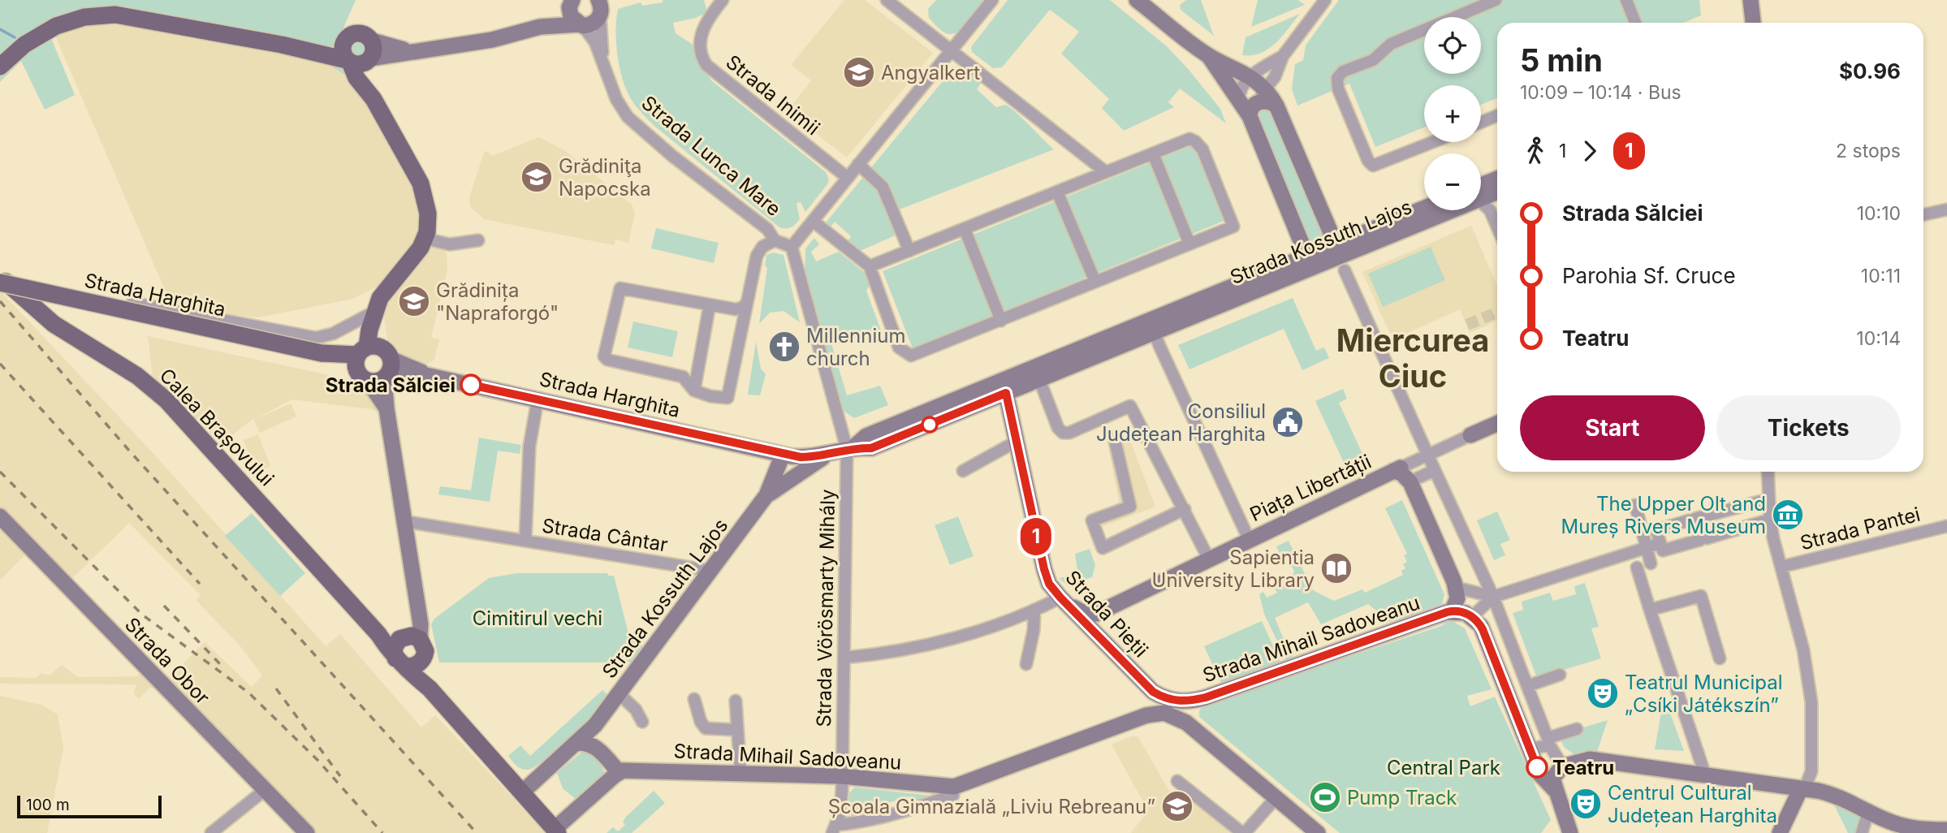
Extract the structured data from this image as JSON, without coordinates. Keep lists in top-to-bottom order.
{
  "streets": {
    "main road": ["Strada Harghita", "Calea Brașovului"],
    "street": [
      "Strada Inimii",
      "Strada Lunca Mare",
      "Strada Kossuth Lajos",
      "Piața Libertății",
      "Strada Pantei",
      "Strada Cântar",
      "Strada Vörösmarty Mihály",
      "Strada Pieții",
      "Strada Mihail Sadoveanu",
      "Strada Obor"
    ]
  },
  "crossings": [
    ["Strada Kossuth Lajos", "Strada Harghita"],
    ["Strada Kossuth Lajos", "Calea Brașovului"],
    ["Strada Kossuth Lajos", "Piața Libertății"],
    ["Strada Kossuth Lajos", "Strada Cântar"],
    ["Strada Kossuth Lajos", "Strada Vörösmarty Mihály"],
    ["Strada Kossuth Lajos", "Strada Pieții"],
    ["Strada Harghita", "Strada Cântar"],
    ["Strada Vörösmarty Mihály", "Strada Mihail Sadoveanu"],
    ["Strada Pieții", "Strada Mihail Sadoveanu"]
  ],
  "districts": ["Miercurea Ciuc"],
  "parks": ["Cimitirul vechi", "Central Park"],
  "places": {
    "school or university": [
      "Angyalkert",
      "Grădiniţa Napocska",
      "Grădinița \"Napraforgó\"",
      "Școala Gimnazială „Liviu Rebreanu”"
    ],
    "church": ["Millennium church"],
    "other": ["Strada Sălciei", "Teatru"],
    "public building": ["Consiliul Județean Harghita"],
    "museum": ["The Upper Olt and Mureș Rivers Museum"],
    "library": ["Sapientia University Library"],
    "theatre": ["Teatrul Municipal „Csíki Játékszín”", "Centrul Cultural Județean Harghita"],
    "sports": ["Pump Track"]
  },
  "lines": ["bus line 1"],
  "scale_bar": "100 m",
  "page": {
    "on_map": "1",
    "map_buttons": ["+", "−"],
    "heading": ["5 min", "10:09 – 10:14 · Bus", "$0.96"],
    "legs": ["1", "1", "2 stops"],
    "list": [
      {
        "name": "Strada Sălciei",
        "value": "10:10"
      },
      {
        "name": "Parohia Sf. Cruce",
        "value": "10:11"
      },
      {
        "name": "Teatru",
        "value": "10:14"
      }
    ],
    "buttons": ["Start", "Tickets"],
    "scale": "100 m"
  }
}
